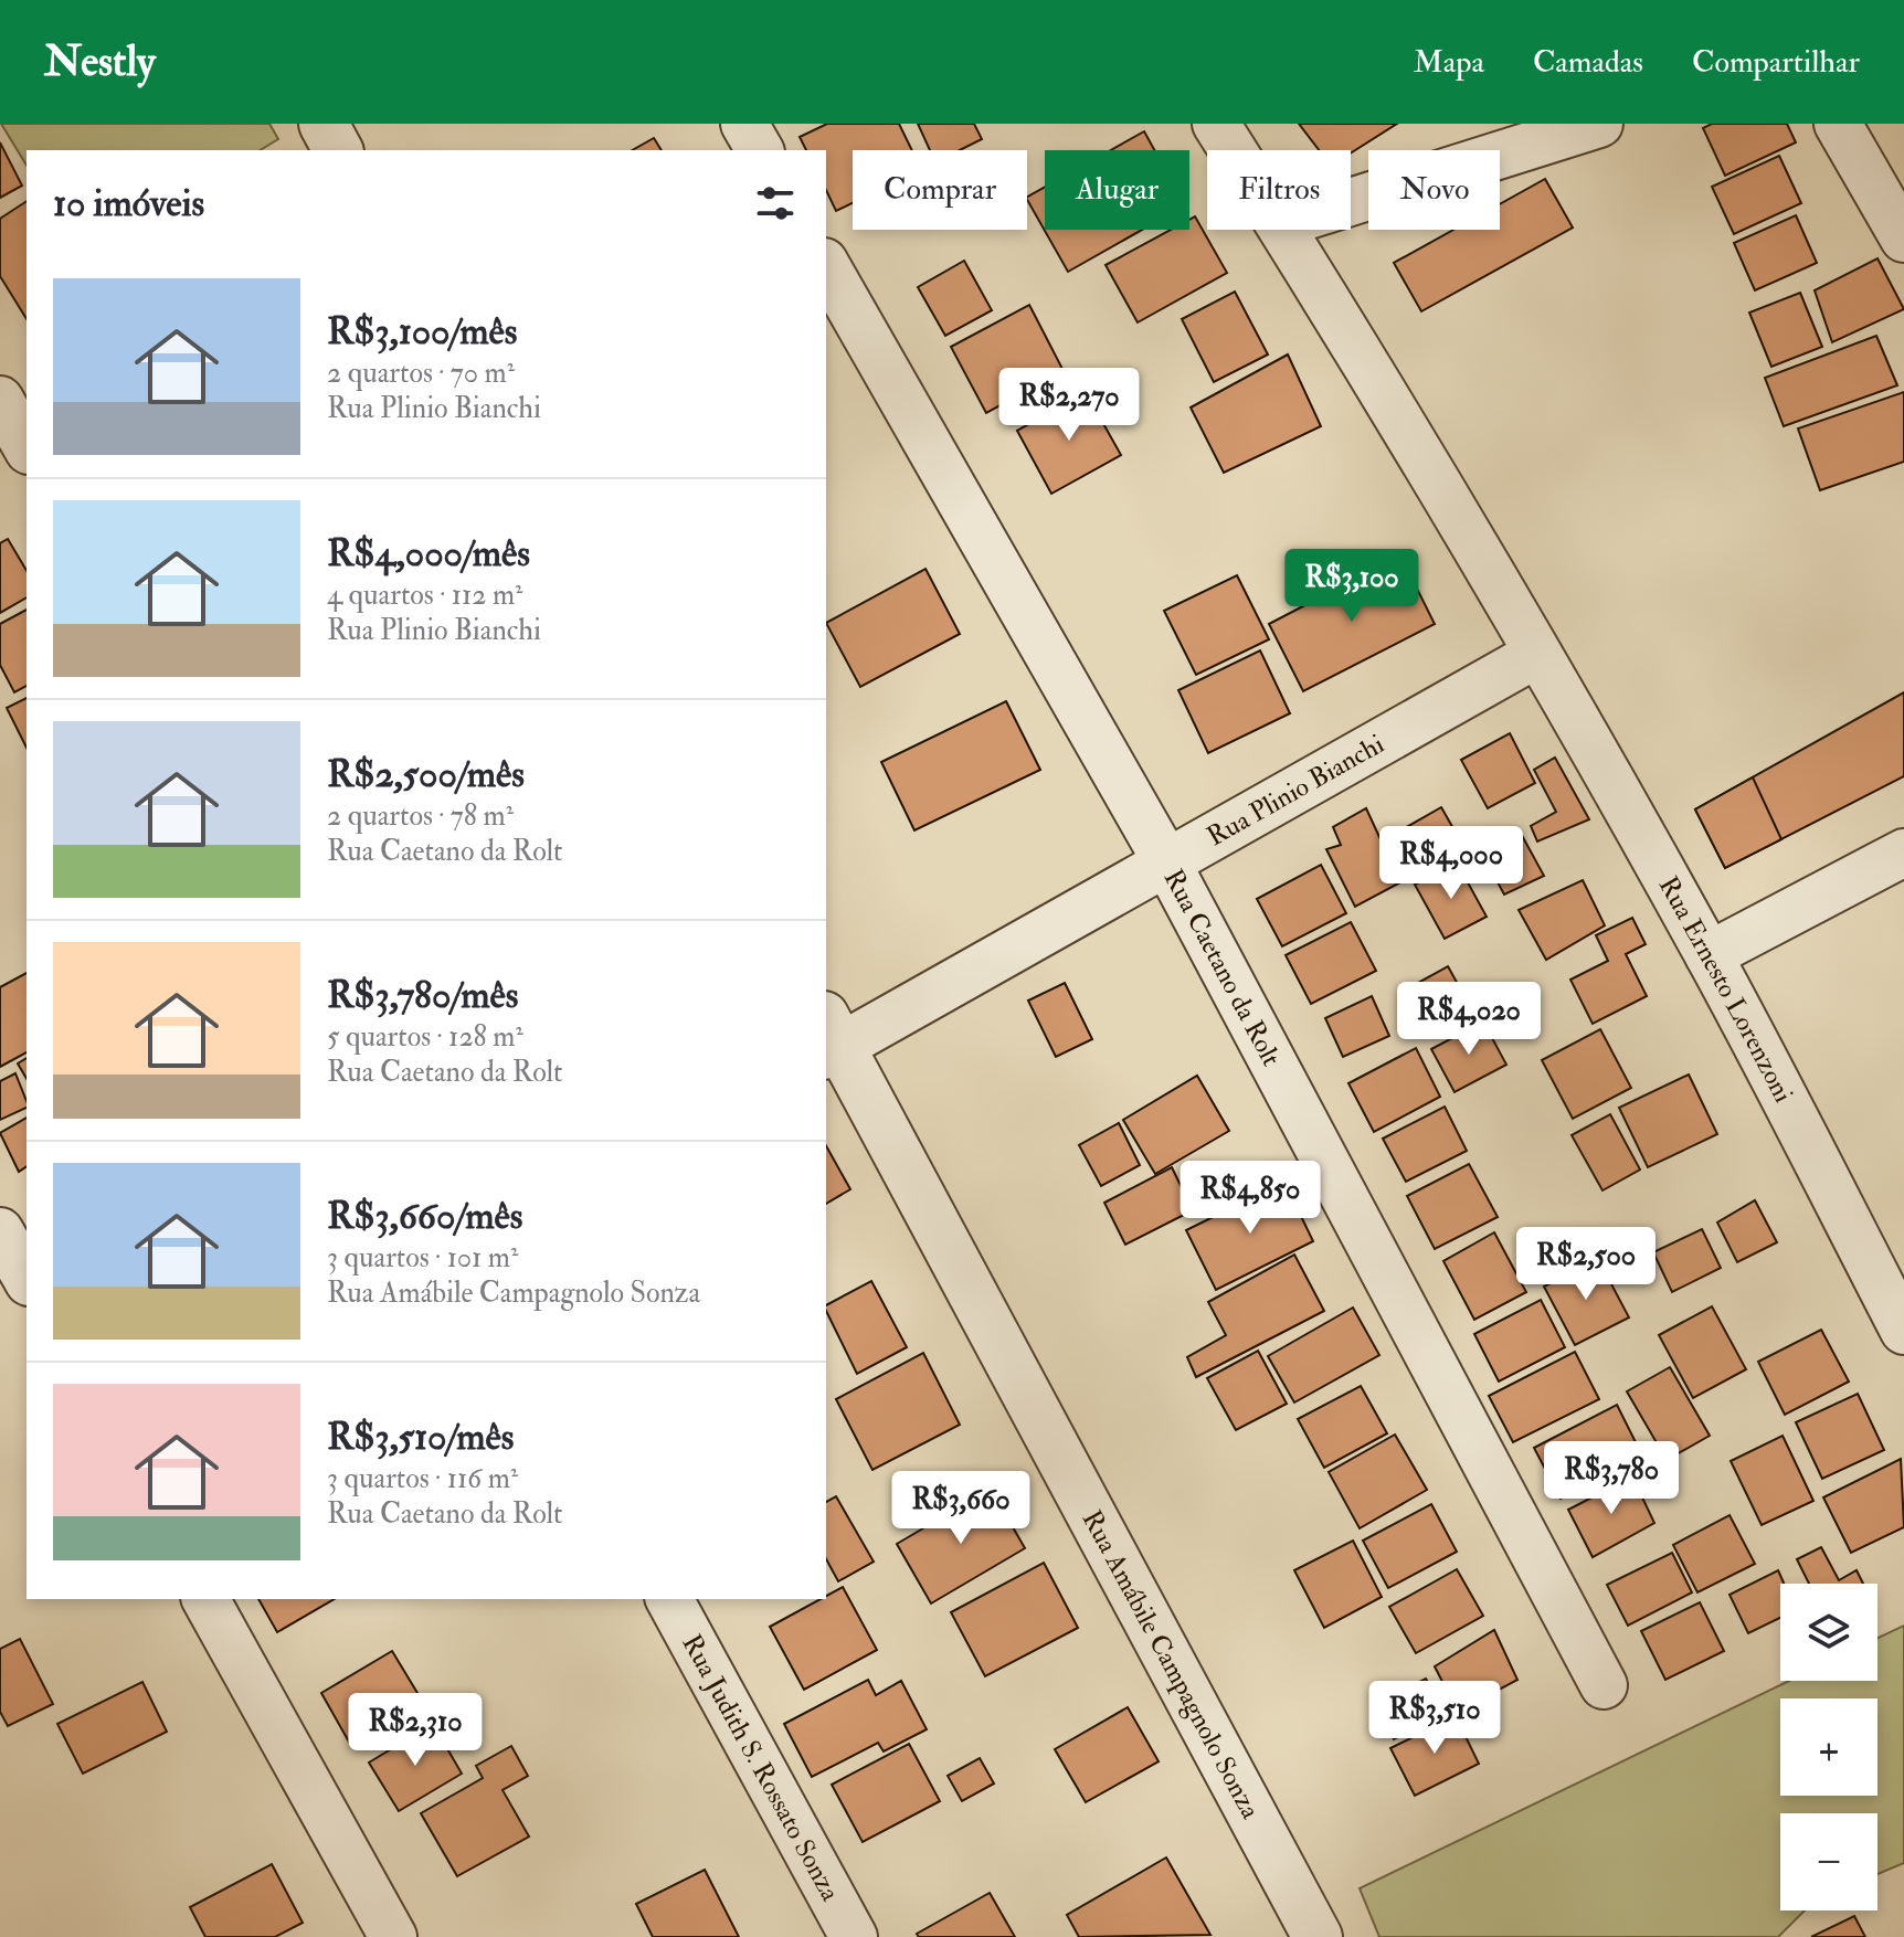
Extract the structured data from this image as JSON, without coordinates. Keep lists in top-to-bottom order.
{
  "streets": {
    "street": [
      "Rua Plinio Bianchi",
      "Rua Caetano da Rolt",
      "Rua Ernesto Lorenzoni",
      "Rua Amábile Campagnolo Sonza",
      "Rua Judith S. Rossato Sonza"
    ]
  },
  "crossings": [
    ["Rua Plinio Bianchi", "Rua Caetano da Rolt"],
    ["Rua Plinio Bianchi", "Rua Ernesto Lorenzoni"],
    ["Rua Plinio Bianchi", "Rua Amábile Campagnolo Sonza"]
  ],
  "page": {
    "header": "Nestly",
    "nav": ["Mapa", "Camadas", "Compartilhar"],
    "chip": [
      "Comprar",
      "Alugar",
      "Filtros",
      "Novo"
    ],
    "heading": "10 imóveis",
    "list": [
      {
        "name": "R$3,100/mês",
        "note": "2 quartos · 70 m² · Rua Plinio Bianchi"
      },
      {
        "name": "R$4,000/mês",
        "note": "4 quartos · 112 m² · Rua Plinio Bianchi"
      },
      {
        "name": "R$2,500/mês",
        "note": "2 quartos · 78 m² · Rua Caetano da Rolt"
      },
      {
        "name": "R$3,780/mês",
        "note": "5 quartos · 128 m² · Rua Caetano da Rolt"
      },
      {
        "name": "R$3,660/mês",
        "note": "3 quartos · 101 m² · Rua Amábile Campagnolo Sonza"
      },
      {
        "name": "R$3,510/mês",
        "note": "3 quartos · 116 m² · Rua Caetano da Rolt"
      }
    ],
    "price": [
      "R$2,270",
      "R$3,100",
      "R$4,000",
      "R$4,020",
      "R$4,850",
      "R$2,500",
      "R$3,780",
      "R$3,660",
      "R$3,510",
      "R$2,310"
    ],
    "map_buttons": ["+", "−"]
  }
}
